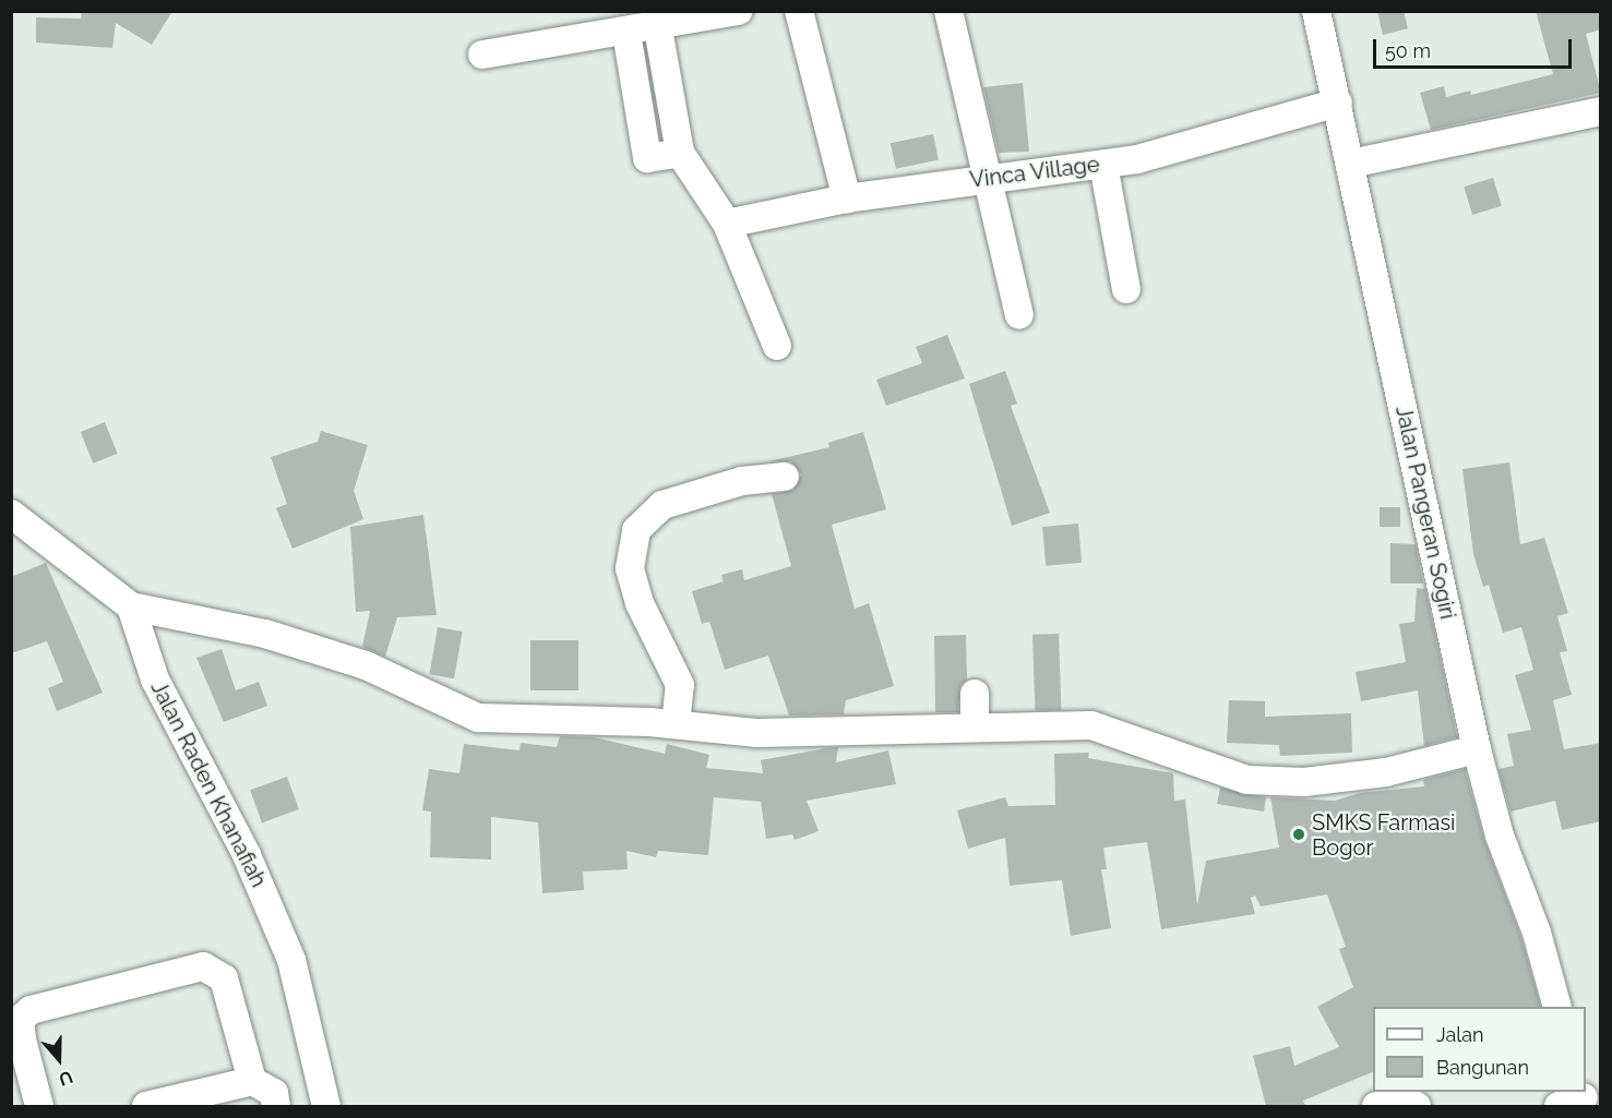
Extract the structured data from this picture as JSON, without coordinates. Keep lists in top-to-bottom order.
{
  "streets": {
    "street": ["Vinca Village", "Jalan Pangeran Sogiri", "Jalan Raden Khanafiah"]
  },
  "crossings": [
    ["Vinca Village", "Jalan Pangeran Sogiri"]
  ],
  "places": ["SMKS Farmasi Bogor"],
  "legend": ["Jalan", "Bangunan"],
  "scale_bar": "50 m",
  "north": "bottom"
}
